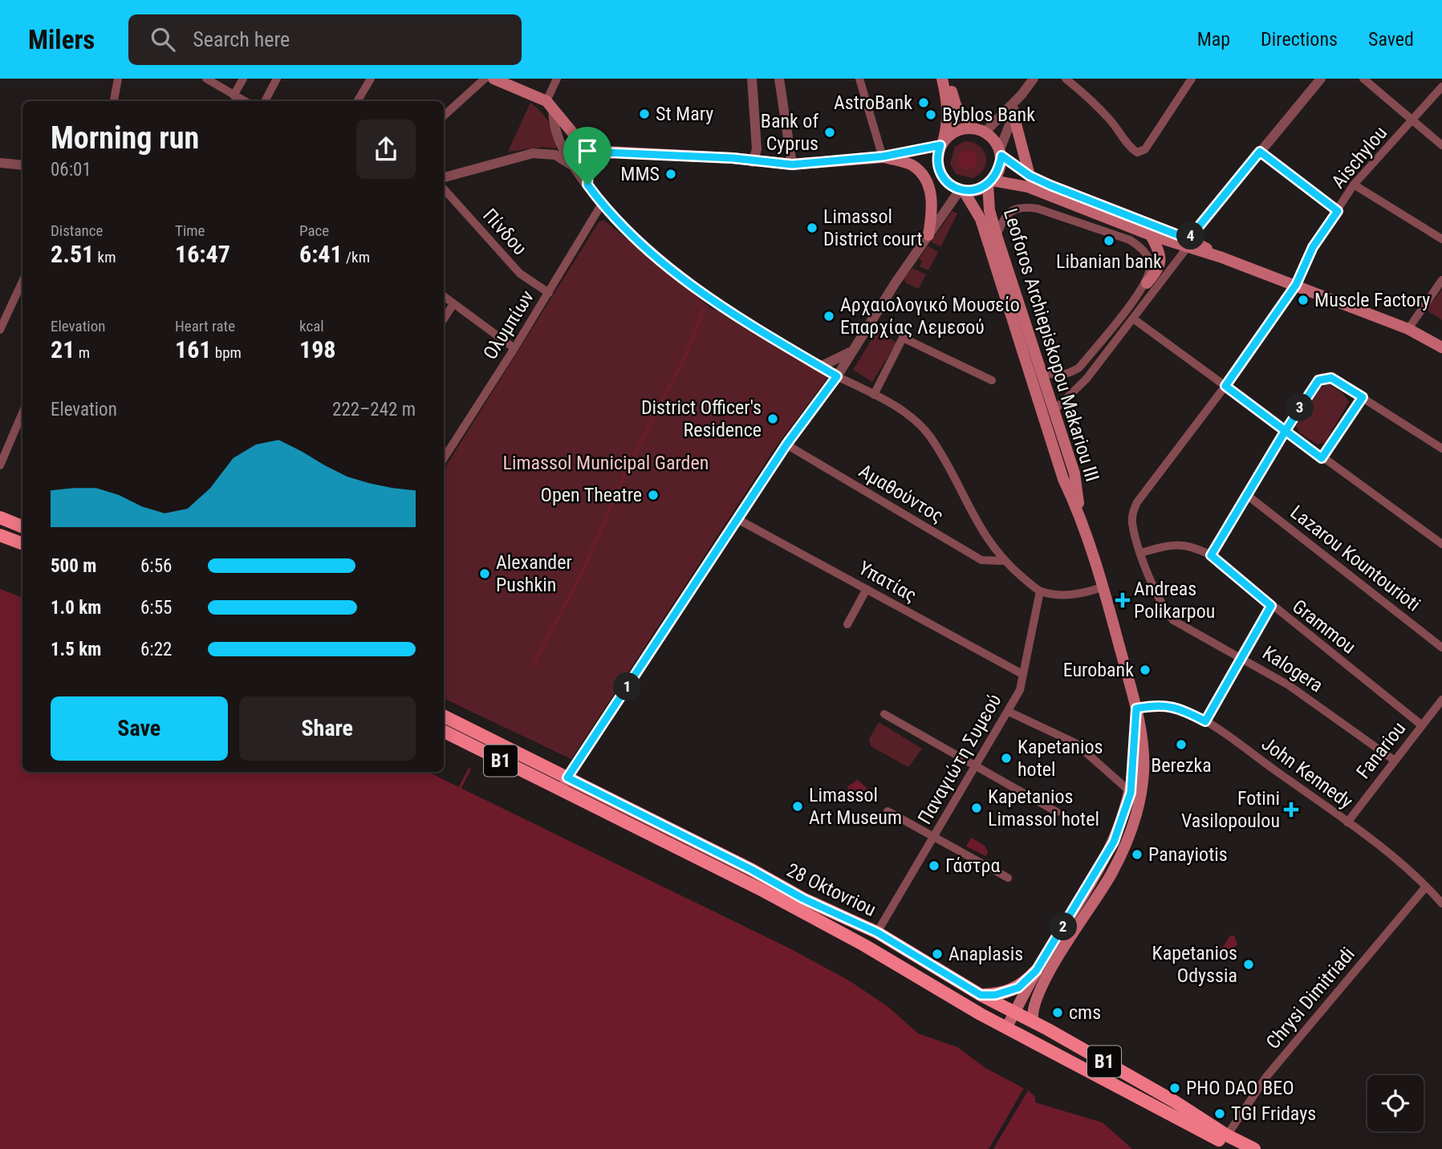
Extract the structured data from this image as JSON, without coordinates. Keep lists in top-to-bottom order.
{
  "streets": {
    "main road": ["Leoforos Archiepiskopou Makariou III", "B1", "28 Oktovriou"],
    "street": [
      "Aischylou",
      "Πίνδου",
      "Ολυμπίων",
      "Αμαθούντος",
      "Lazarou Kountourioti",
      "Υπατίας",
      "Grammou",
      "Kalogera",
      "Fanariou",
      "Παναγιώτη Συμεού",
      "John Kennedy",
      "Chrysi Dimitriadi"
    ]
  },
  "crossings": [
    ["Aischylou", "Kalogera"],
    ["Πίνδου", "Ολυμπίων"],
    ["Leoforos Archiepiskopou Makariou III", "John Kennedy"],
    ["Leoforos Archiepiskopou Makariou III", "28 Oktovriou"],
    ["Υπατίας", "Παναγιώτη Συμεού"],
    ["Grammou", "Kalogera"],
    ["Grammou", "Fanariou"],
    ["Kalogera", "Fanariou"],
    ["Fanariou", "John Kennedy"],
    ["Παναγιώτη Συμεού", "28 Oktovriou"],
    ["John Kennedy", "Chrysi Dimitriadi"],
    ["28 Oktovriou", "Chrysi Dimitriadi"]
  ],
  "parks": ["Limassol Municipal Garden"],
  "places": {
    "other": [
      "AstroBank",
      "St Mary",
      "Byblos Bank",
      "Bank of Cyprus",
      "MMS",
      "Limassol District court",
      "Libanian bank",
      "Muscle Factory",
      "Αρχαιολογικό Μουσείο Επαρχίας Λεμεσού",
      "District Officer's Residence",
      "Open Theatre",
      "Alexander Pushkin",
      "Eurobank",
      "Berezka",
      "Kapetanios hotel",
      "Limassol Art Museum",
      "Kapetanios Limassol hotel",
      "Panayiotis",
      "Γάστρα",
      "Anaplasis",
      "Kapetanios Odyssia",
      "cms",
      "PHO DAO BEO",
      "TGI Fridays"
    ],
    "health": ["Andreas Polikarpou", "Fotini Vasilopoulou"]
  },
  "page": {
    "header": "Milers",
    "search": "Search here",
    "nav": ["Map", "Directions", "Saved"],
    "heading": ["Morning run", "06:01"],
    "stats": [
      ["Distance", "2.51 km"],
      ["Time", "16:47"],
      ["Pace", "6:41 /km"],
      ["Elevation", "21 m"],
      ["Heart rate", "161 bpm"],
      ["kcal", "198"]
    ],
    "pins": [
      "4",
      "3",
      "1",
      "2"
    ],
    "chart": ["Elevation", "222–242 m"],
    "list": [
      {
        "name": "500 m",
        "note": "6:56"
      },
      {
        "name": "1.0 km",
        "note": "6:55"
      },
      {
        "name": "1.5 km",
        "note": "6:22"
      }
    ],
    "buttons": ["Save", "Share"]
  }
}
